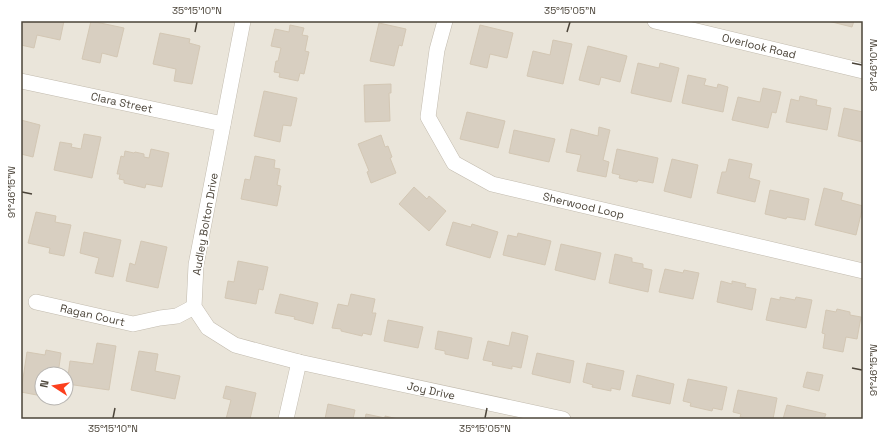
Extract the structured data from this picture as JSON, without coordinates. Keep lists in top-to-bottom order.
{
  "streets": {
    "street": [
      "Overlook Road",
      "Clara Street",
      "Sherwood Loop",
      "Audley Bolton Drive",
      "Ragan Court",
      "Joy Drive"
    ]
  },
  "crossings": [
    ["Clara Street", "Audley Bolton Drive"],
    ["Audley Bolton Drive", "Ragan Court"]
  ],
  "north": "left",
  "coordinates": [
    "35°15'10\"N",
    "35°15'05\"N",
    "91°46'10\"W",
    "91°46'15\"W"
  ]
}
